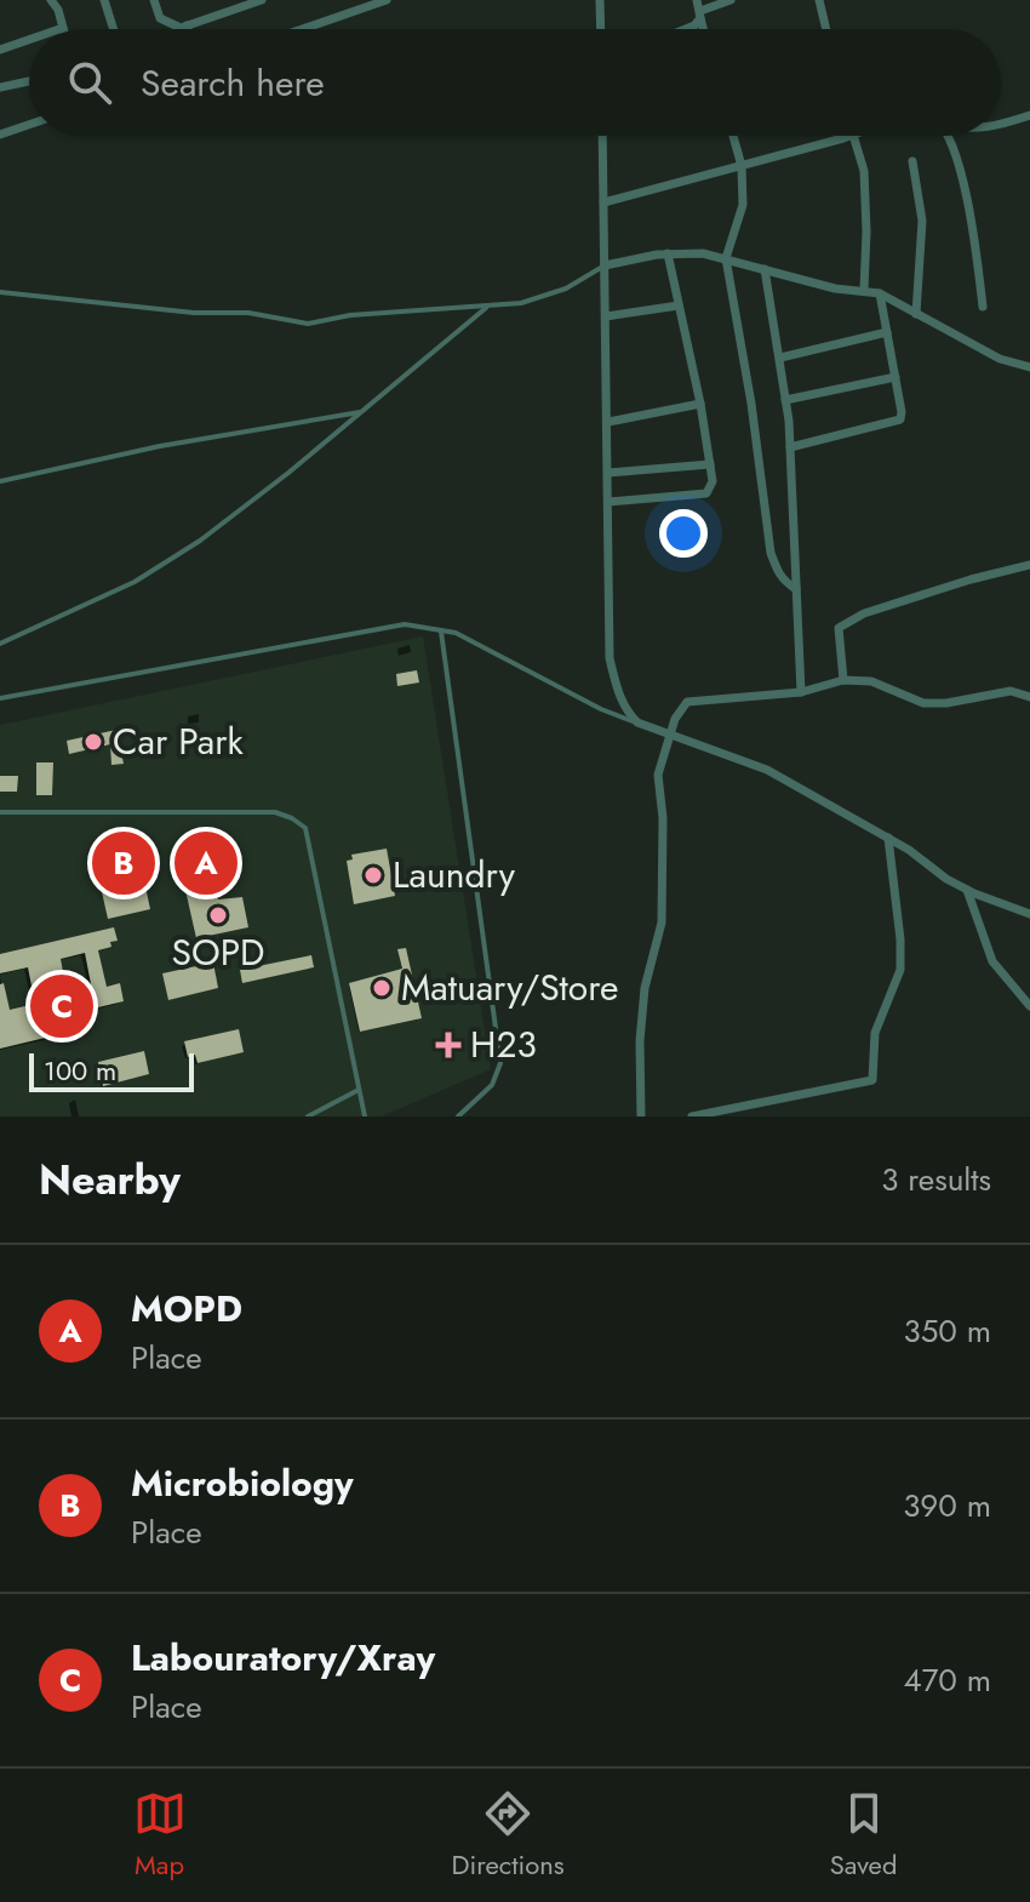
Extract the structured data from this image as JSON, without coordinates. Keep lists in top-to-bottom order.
{
  "places": {
    "other": [
      "Car Park",
      "Laundry",
      "SOPD",
      "Matuary/Store"
    ],
    "health": ["H23"]
  },
  "scale_bar": "100 m",
  "page": {
    "search": "Search here",
    "pins": ["A", "B", "C"],
    "scale": "100 m",
    "heading": ["Nearby", "3 results"],
    "list": [
      {
        "mark": "A",
        "name": "MOPD",
        "note": "Place",
        "value": "350 m"
      },
      {
        "mark": "B",
        "name": "Microbiology",
        "note": "Place",
        "value": "390 m"
      },
      {
        "mark": "C",
        "name": "Labouratory/Xray",
        "note": "Place",
        "value": "470 m"
      }
    ],
    "nav": ["Map", "Directions", "Saved"]
  }
}
